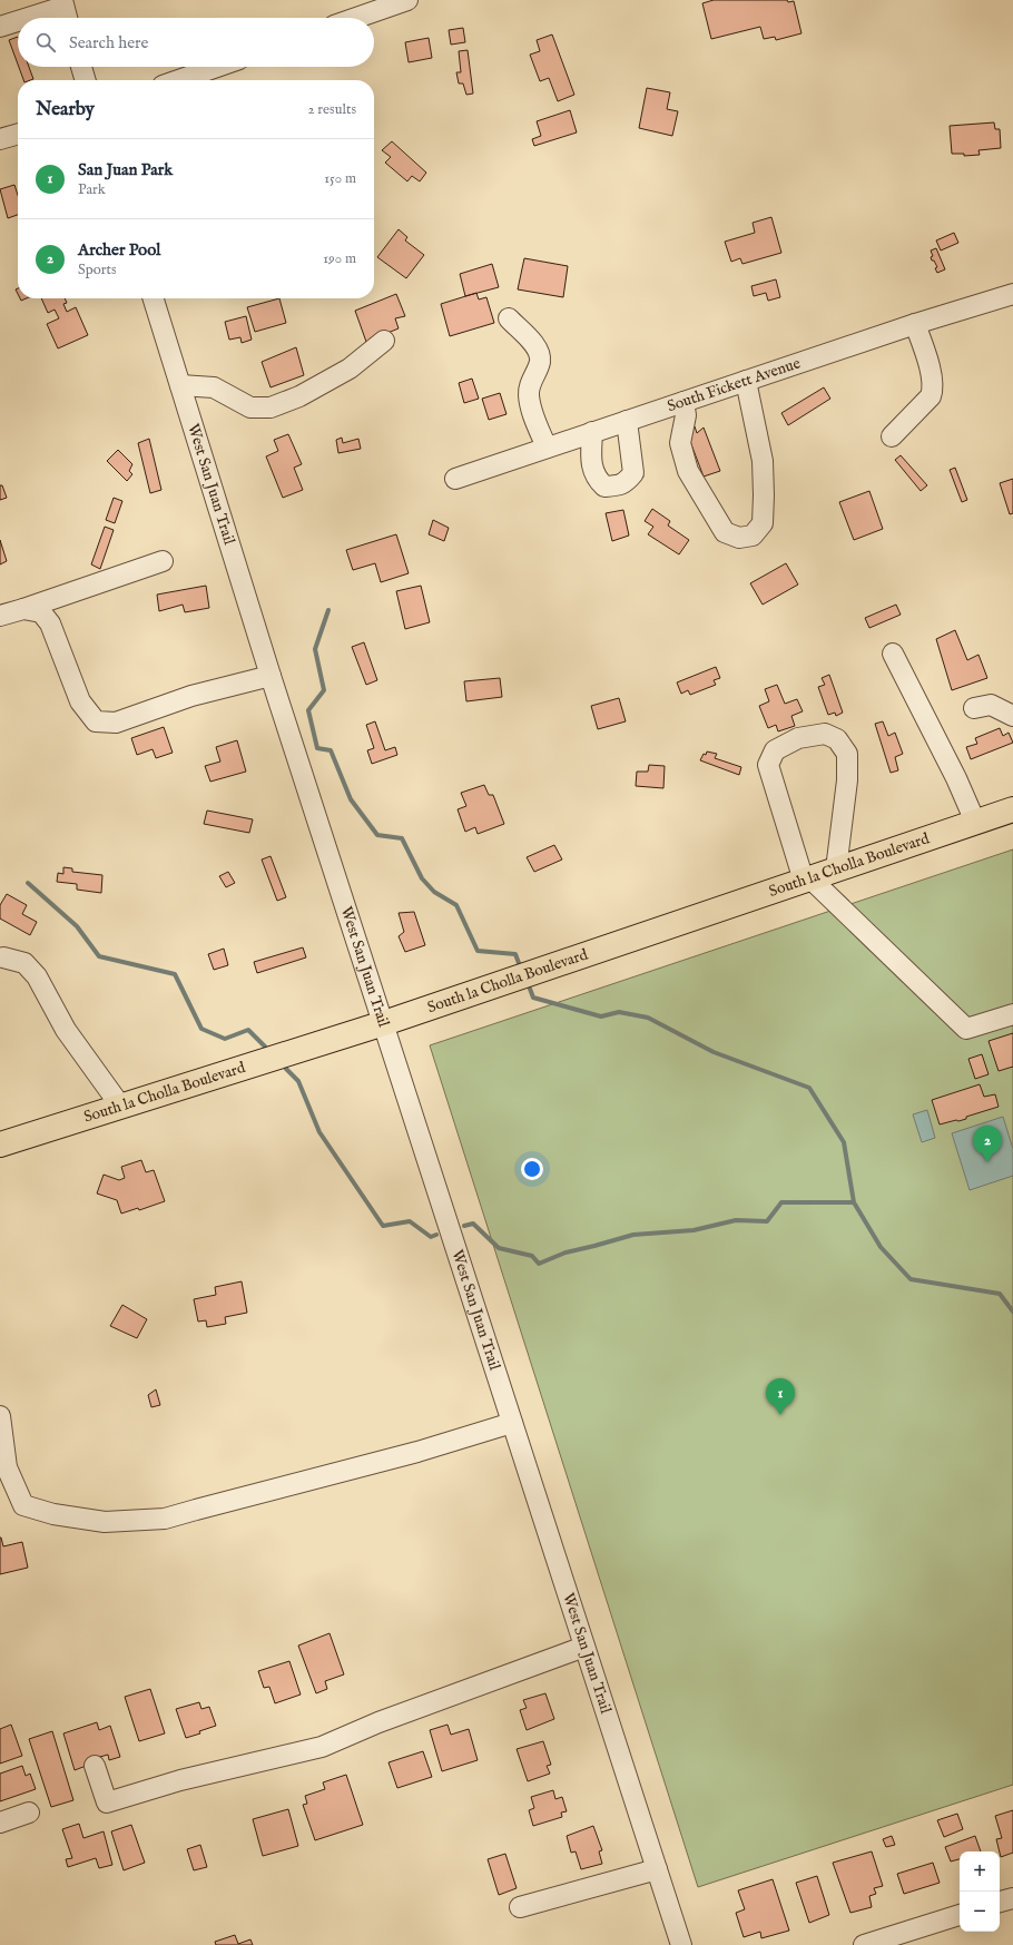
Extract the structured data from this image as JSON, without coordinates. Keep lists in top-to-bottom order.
{
  "streets": {
    "main road": ["South la Cholla Boulevard"],
    "street": ["South Fickett Avenue", "West San Juan Trail"]
  },
  "crossings": [
    ["West San Juan Trail", "South la Cholla Boulevard"]
  ],
  "page": {
    "search": "Search here",
    "heading": ["Nearby", "2 results"],
    "list": [
      {
        "mark": "1",
        "name": "San Juan Park",
        "note": "Park",
        "value": "150 m"
      },
      {
        "mark": "2",
        "name": "Archer Pool",
        "note": "Sports",
        "value": "190 m"
      }
    ],
    "pins": ["2", "1"],
    "map_buttons": ["+", "−"]
  }
}
